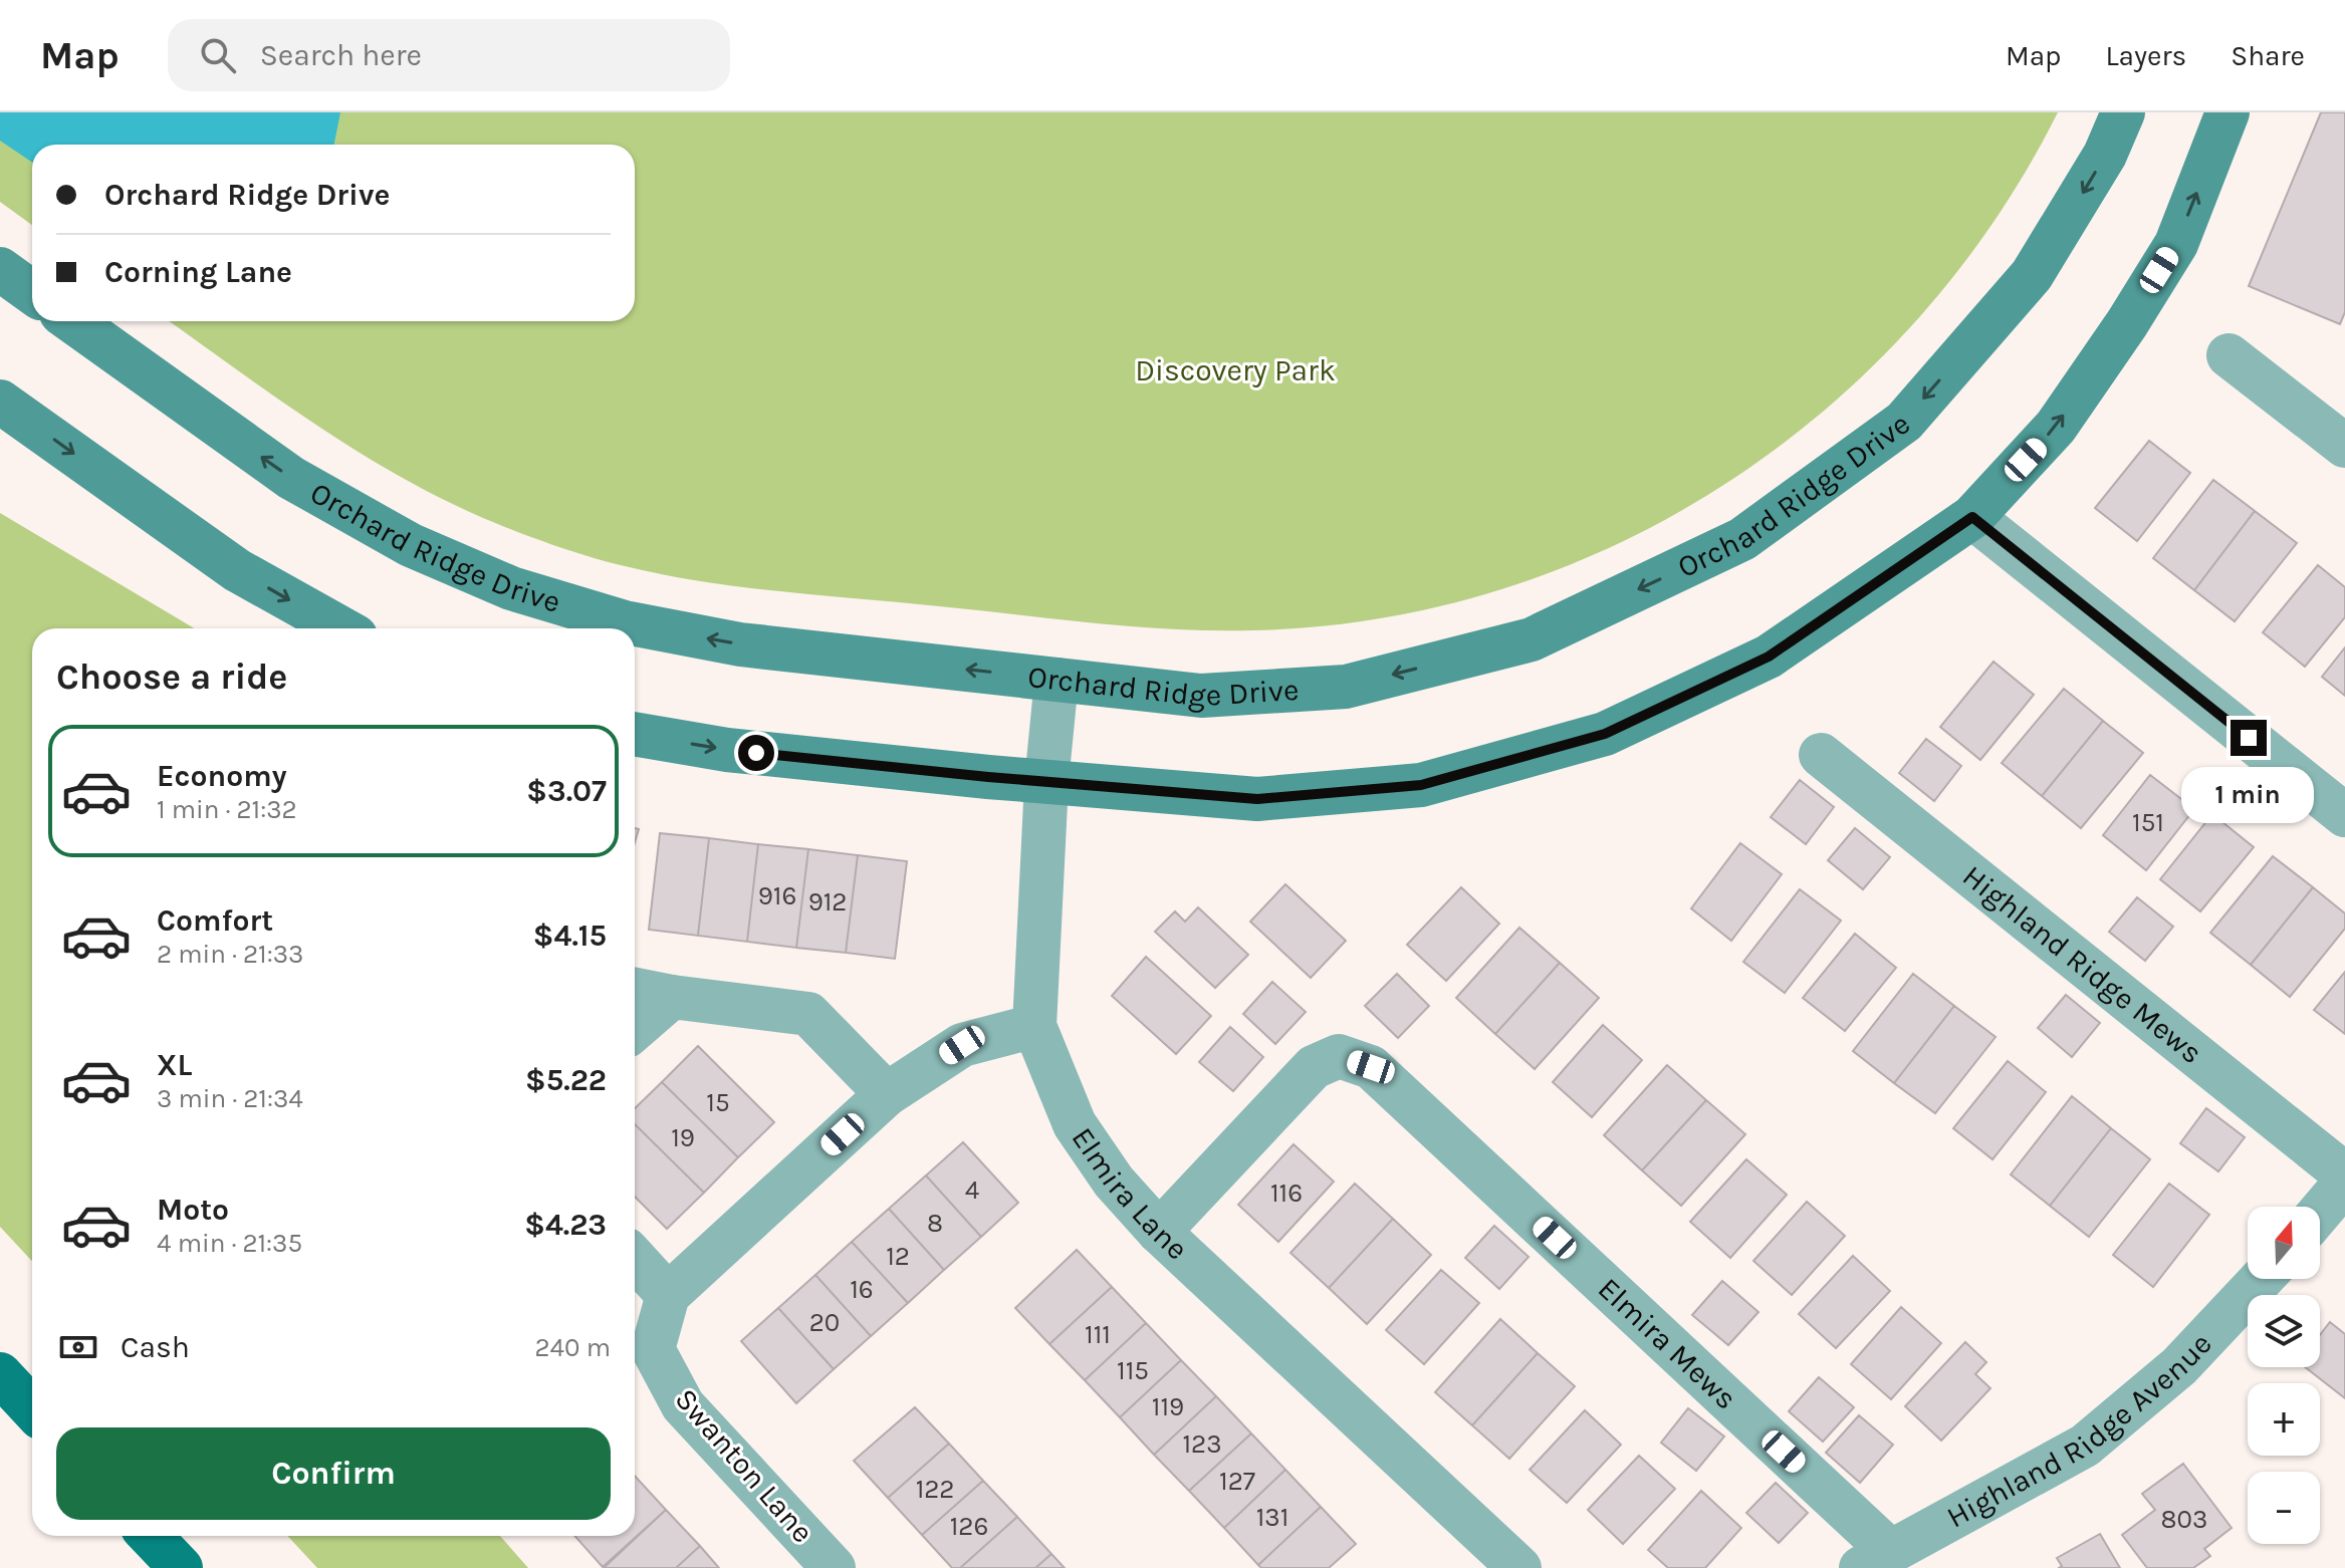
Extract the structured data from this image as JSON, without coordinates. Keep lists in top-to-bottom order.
{
  "streets": {
    "street": [
      "Orchard Ridge Drive",
      "Highland Ridge Mews",
      "Elmira Lane",
      "Elmira Mews",
      "Highland Ridge Avenue",
      "Swanton Lane"
    ]
  },
  "crossings": [
    ["Orchard Ridge Drive", "Elmira Lane"],
    ["Elmira Lane", "Elmira Mews"],
    ["Elmira Mews", "Highland Ridge Avenue"]
  ],
  "parks": ["Discovery Park"],
  "house_numbers": [
    "151",
    "916",
    "912",
    "15",
    "19",
    "4",
    "116",
    "8",
    "12",
    "16",
    "20",
    "111",
    "115",
    "119",
    "123",
    "127",
    "122",
    "131",
    "803",
    "126"
  ],
  "north": "top",
  "page": {
    "header": "Map",
    "search": "Search here",
    "nav": ["Map", "Layers", "Share"],
    "banner": ["Orchard Ridge Drive", "Corning Lane"],
    "heading": "Choose a ride",
    "list": [
      {
        "name": "Economy",
        "note": "1 min · 21:32",
        "value": "$3.07"
      },
      {
        "name": "Comfort",
        "note": "2 min · 21:33",
        "value": "$4.15"
      },
      {
        "name": "XL",
        "note": "3 min · 21:34",
        "value": "$5.22"
      },
      {
        "name": "Moto",
        "note": "4 min · 21:35",
        "value": "$4.23"
      }
    ],
    "bubble": "1 min",
    "map_buttons": ["+", "−"],
    "pay": ["Cash", "240 m"],
    "buttons": "Confirm"
  }
}
